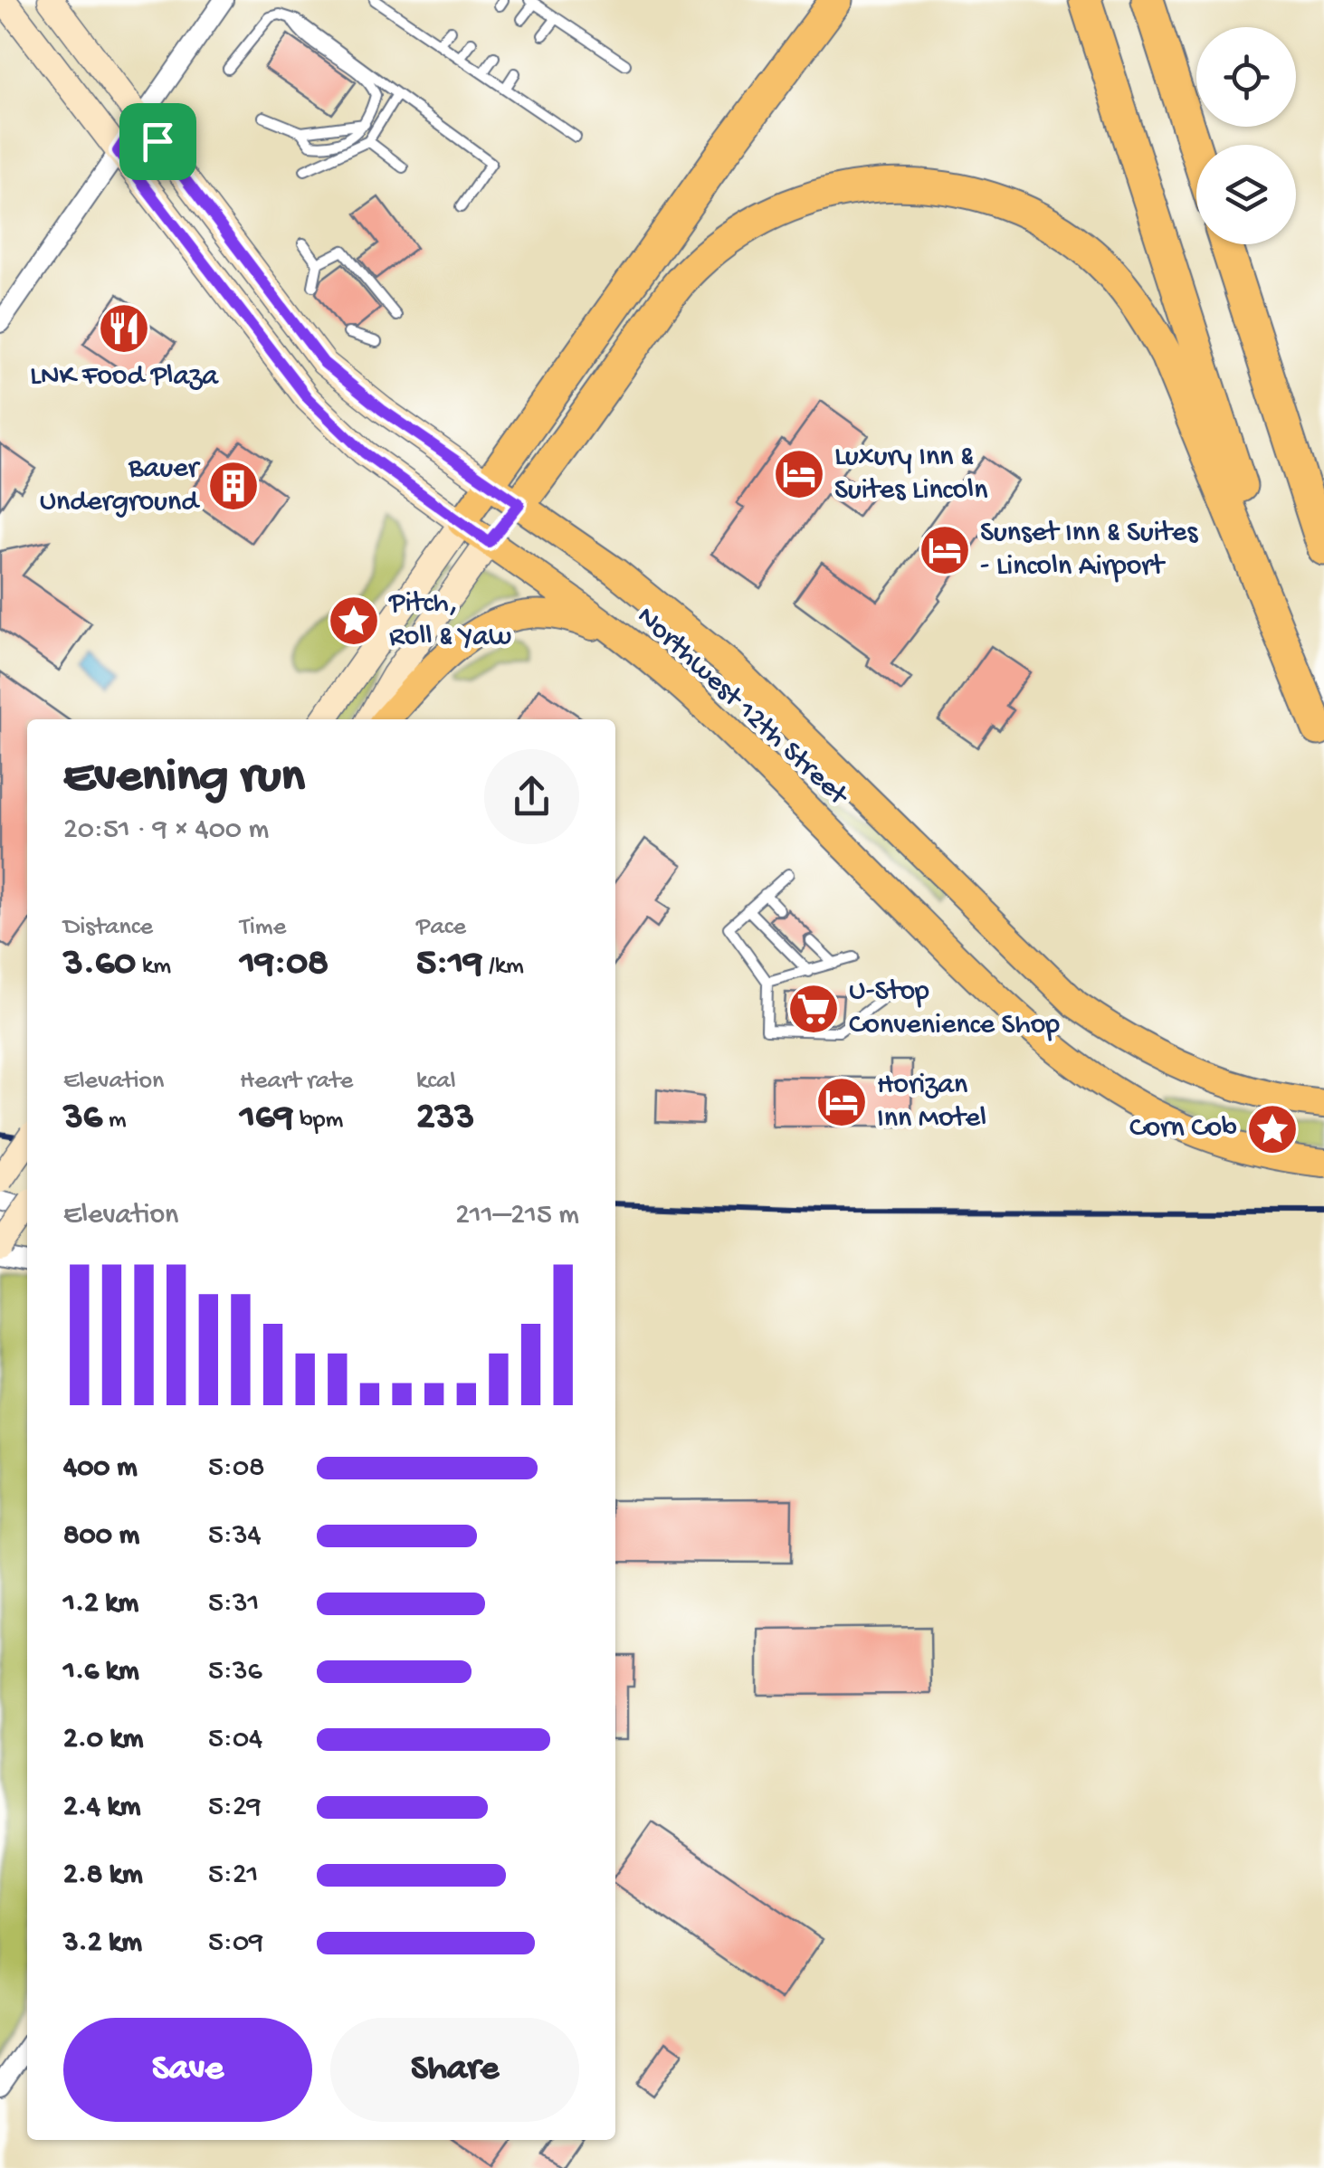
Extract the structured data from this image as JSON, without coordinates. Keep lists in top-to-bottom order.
{
  "streets": {
    "main road": ["Northwest 12th Street"]
  },
  "places": {
    "restaurant": ["LNK Food Plaza"],
    "hotel": ["Luxury Inn & Suites Lincoln", "Sunset Inn & Suites - Lincoln Airport", "Horizan Inn Motel"],
    "building": ["Bauer Underground"],
    "place": ["Pitch, Roll & Yaw", "Corn Cob"],
    "supermarket": ["U-Stop Convenience Shop"]
  },
  "page": {
    "heading": ["Evening run", "20:51 · 9 × 400 m"],
    "stats": [
      ["Distance", "3.60 km"],
      ["Time", "19:08"],
      ["Pace", "5:19 /km"],
      ["Elevation", "36 m"],
      ["Heart rate", "169 bpm"],
      ["kcal", "233"]
    ],
    "chart": ["Elevation", "211–215 m"],
    "list": [
      {
        "name": "400 m",
        "note": "5:08"
      },
      {
        "name": "800 m",
        "note": "5:34"
      },
      {
        "name": "1.2 km",
        "note": "5:31"
      },
      {
        "name": "1.6 km",
        "note": "5:36"
      },
      {
        "name": "2.0 km",
        "note": "5:04"
      },
      {
        "name": "2.4 km",
        "note": "5:29"
      },
      {
        "name": "2.8 km",
        "note": "5:21"
      },
      {
        "name": "3.2 km",
        "note": "5:09"
      }
    ],
    "buttons": ["Save", "Share"]
  }
}
